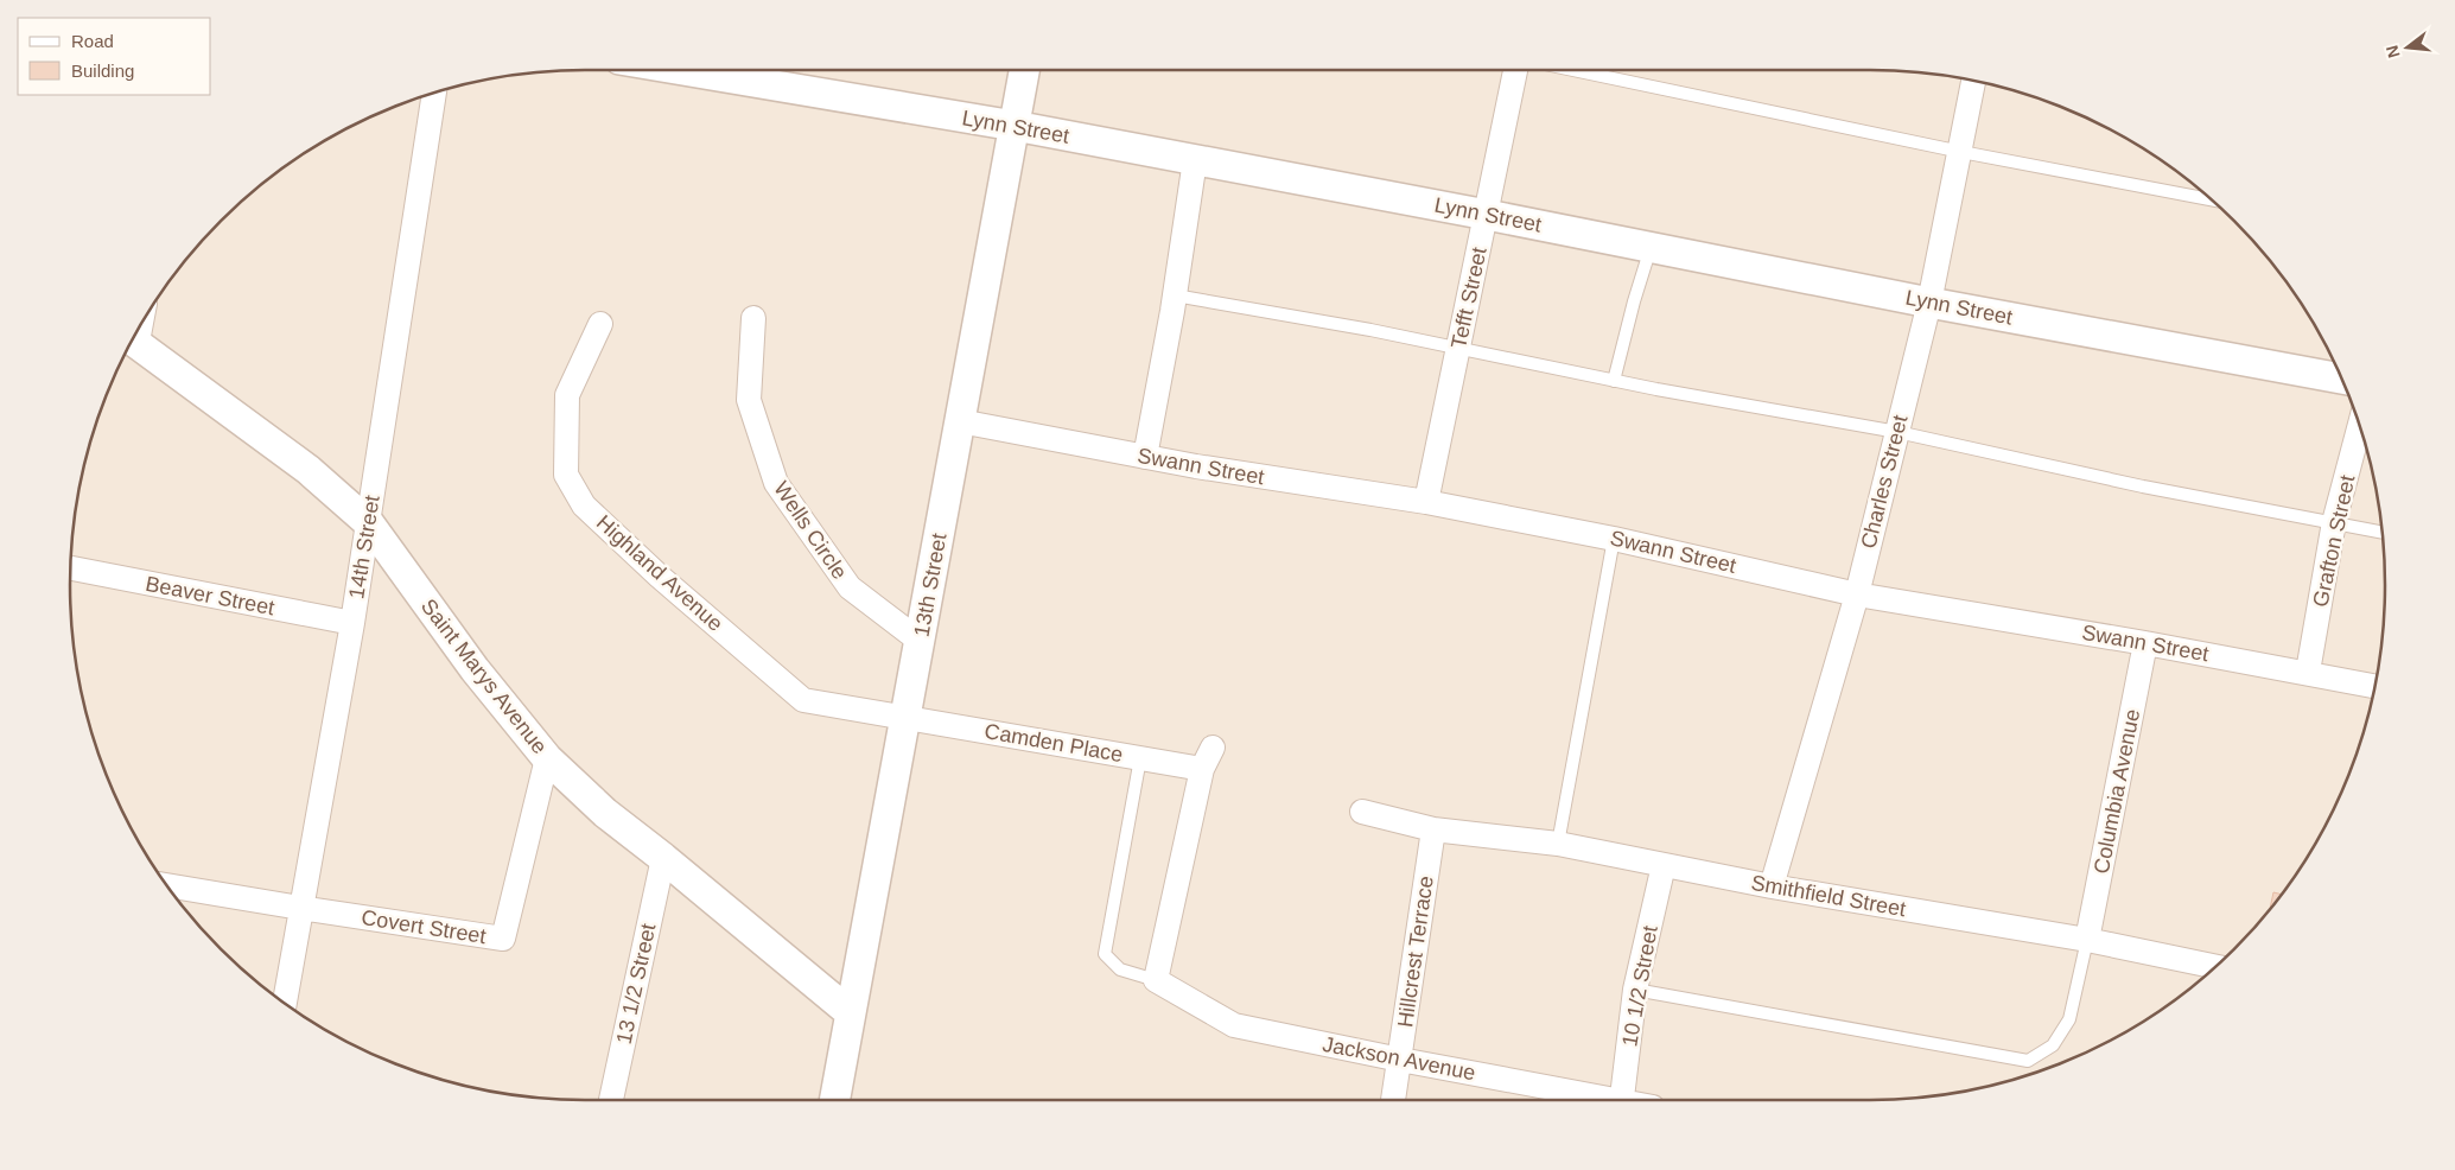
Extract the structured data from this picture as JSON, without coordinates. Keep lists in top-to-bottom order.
{
  "streets": {
    "street": [
      "Lynn Street",
      "Tefft Street",
      "Swann Street",
      "Charles Street",
      "Wells Circle",
      "Grafton Street",
      "14th Street",
      "Highland Avenue",
      "13th Street",
      "Beaver Street",
      "Saint Marys Avenue",
      "Camden Place",
      "Columbia Avenue",
      "Smithfield Street",
      "Covert Street",
      "Hillcrest Terrace",
      "13 1/2 Street",
      "10 1/2 Street",
      "Jackson Avenue"
    ]
  },
  "crossings": [
    ["Lynn Street", "Tefft Street"],
    ["Lynn Street", "Charles Street"],
    ["Lynn Street", "13th Street"],
    ["Tefft Street", "Swann Street"],
    ["Swann Street", "Charles Street"],
    ["Swann Street", "Grafton Street"],
    ["Swann Street", "13th Street"],
    ["Swann Street", "Columbia Avenue"],
    ["Charles Street", "Smithfield Street"],
    ["Wells Circle", "13th Street"],
    ["14th Street", "Beaver Street"],
    ["14th Street", "Saint Marys Avenue"],
    ["14th Street", "Covert Street"],
    ["Highland Avenue", "13th Street"],
    ["Highland Avenue", "Camden Place"],
    ["13th Street", "Saint Marys Avenue"],
    ["13th Street", "Camden Place"],
    ["Saint Marys Avenue", "Covert Street"],
    ["Saint Marys Avenue", "13 1/2 Street"],
    ["Columbia Avenue", "Smithfield Street"],
    ["Smithfield Street", "Hillcrest Terrace"],
    ["Smithfield Street", "10 1/2 Street"],
    ["Hillcrest Terrace", "Jackson Avenue"]
  ],
  "legend": ["Road", "Building"],
  "north": "left"
}
